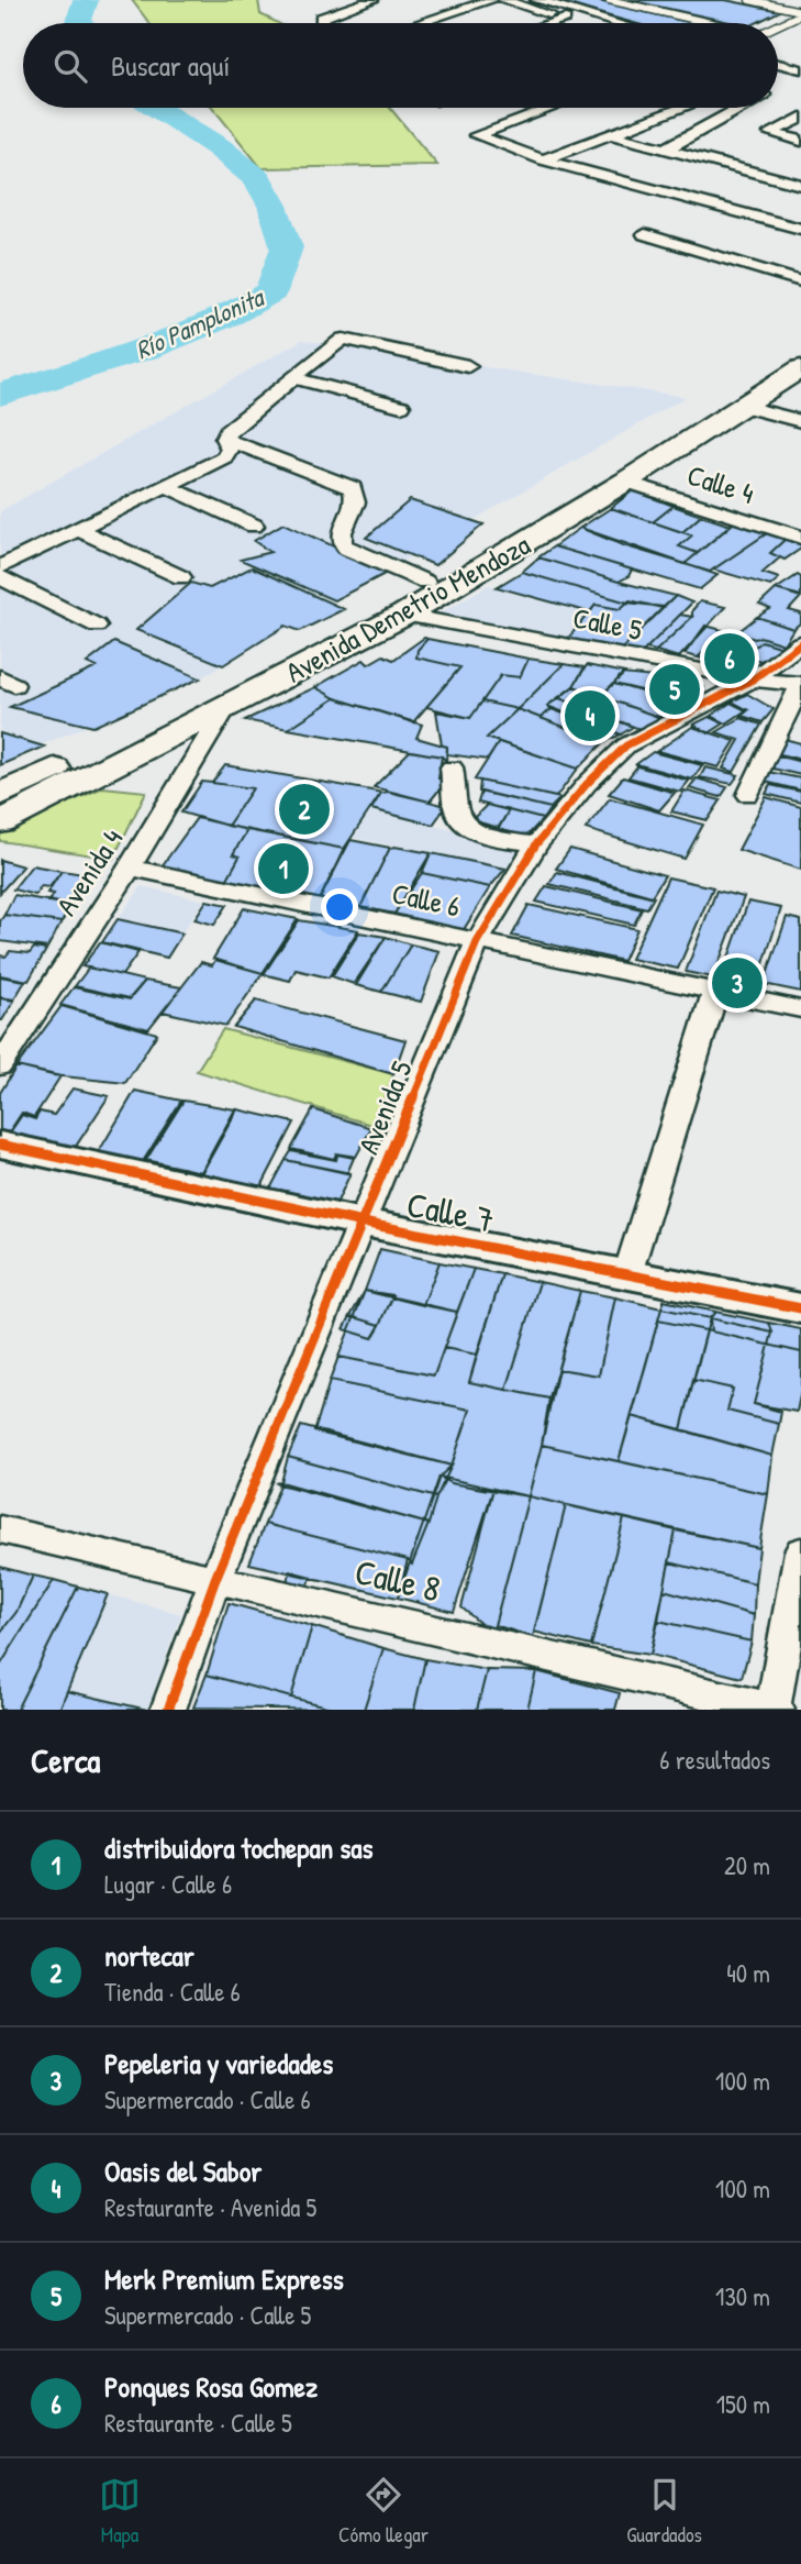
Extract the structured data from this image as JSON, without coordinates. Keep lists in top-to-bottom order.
{
  "streets": {
    "main road": ["Avenida Demetrio Mendoza"],
    "street": [
      "Calle 4",
      "Calle 5",
      "Avenida 4",
      "Calle 6",
      "Avenida 5",
      "Calle 7",
      "Calle 8"
    ]
  },
  "crossings": [
    ["Calle 4", "Avenida Demetrio Mendoza"],
    ["Avenida Demetrio Mendoza", "Calle 5"],
    ["Avenida Demetrio Mendoza", "Avenida 4"],
    ["Calle 5", "Avenida 5"],
    ["Avenida 4", "Calle 6"],
    ["Calle 6", "Avenida 5"],
    ["Avenida 5", "Calle 7"],
    ["Avenida 5", "Calle 8"]
  ],
  "water": ["Río Pamplonita"],
  "page": {
    "search": "Buscar aquí",
    "pins": [
      "6",
      "5",
      "4",
      "2",
      "1",
      "3"
    ],
    "heading": ["Cerca", "6 resultados"],
    "list": [
      {
        "mark": "1",
        "name": "distribuidora tochepan sas",
        "note": "Lugar · Calle 6",
        "value": "20 m"
      },
      {
        "mark": "2",
        "name": "nortecar",
        "note": "Tienda · Calle 6",
        "value": "40 m"
      },
      {
        "mark": "3",
        "name": "Pepeleria y variedades",
        "note": "Supermercado · Calle 6",
        "value": "100 m"
      },
      {
        "mark": "4",
        "name": "Oasis del Sabor",
        "note": "Restaurante · Avenida 5",
        "value": "100 m"
      },
      {
        "mark": "5",
        "name": "Merk Premium Express",
        "note": "Supermercado · Calle 5",
        "value": "130 m"
      },
      {
        "mark": "6",
        "name": "Ponques Rosa Gomez",
        "note": "Restaurante · Calle 5",
        "value": "150 m"
      }
    ],
    "nav": ["Mapa", "Cómo llegar", "Guardados"]
  }
}
